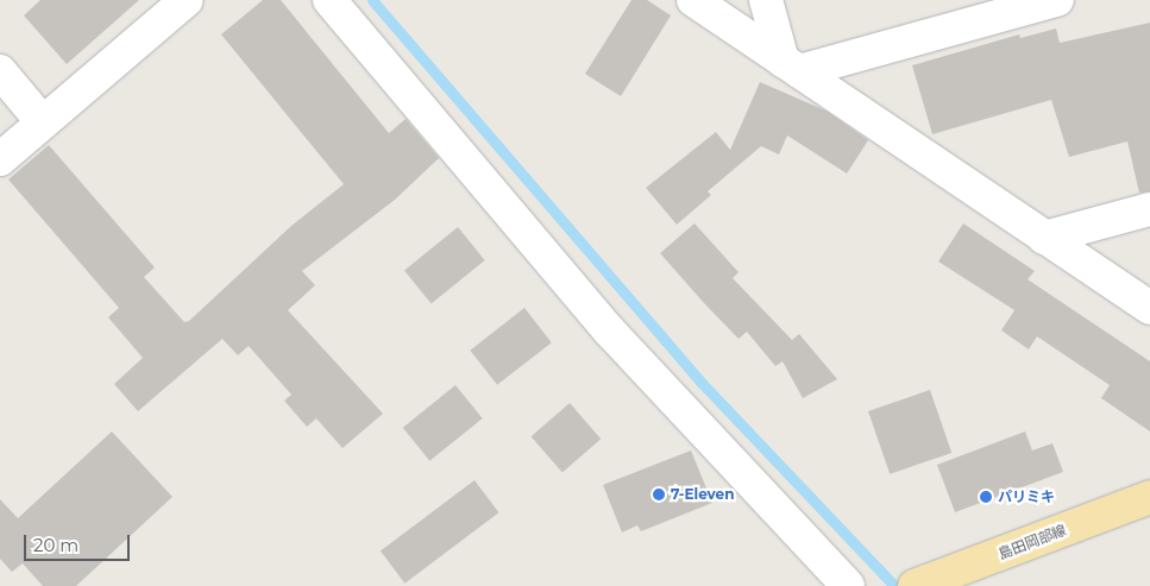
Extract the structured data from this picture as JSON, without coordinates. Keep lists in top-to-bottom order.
{
  "streets": {
    "main road": ["島田岡部線"]
  },
  "places": ["7-Eleven", "パリミキ"],
  "scale_bar": "20 m"
}
